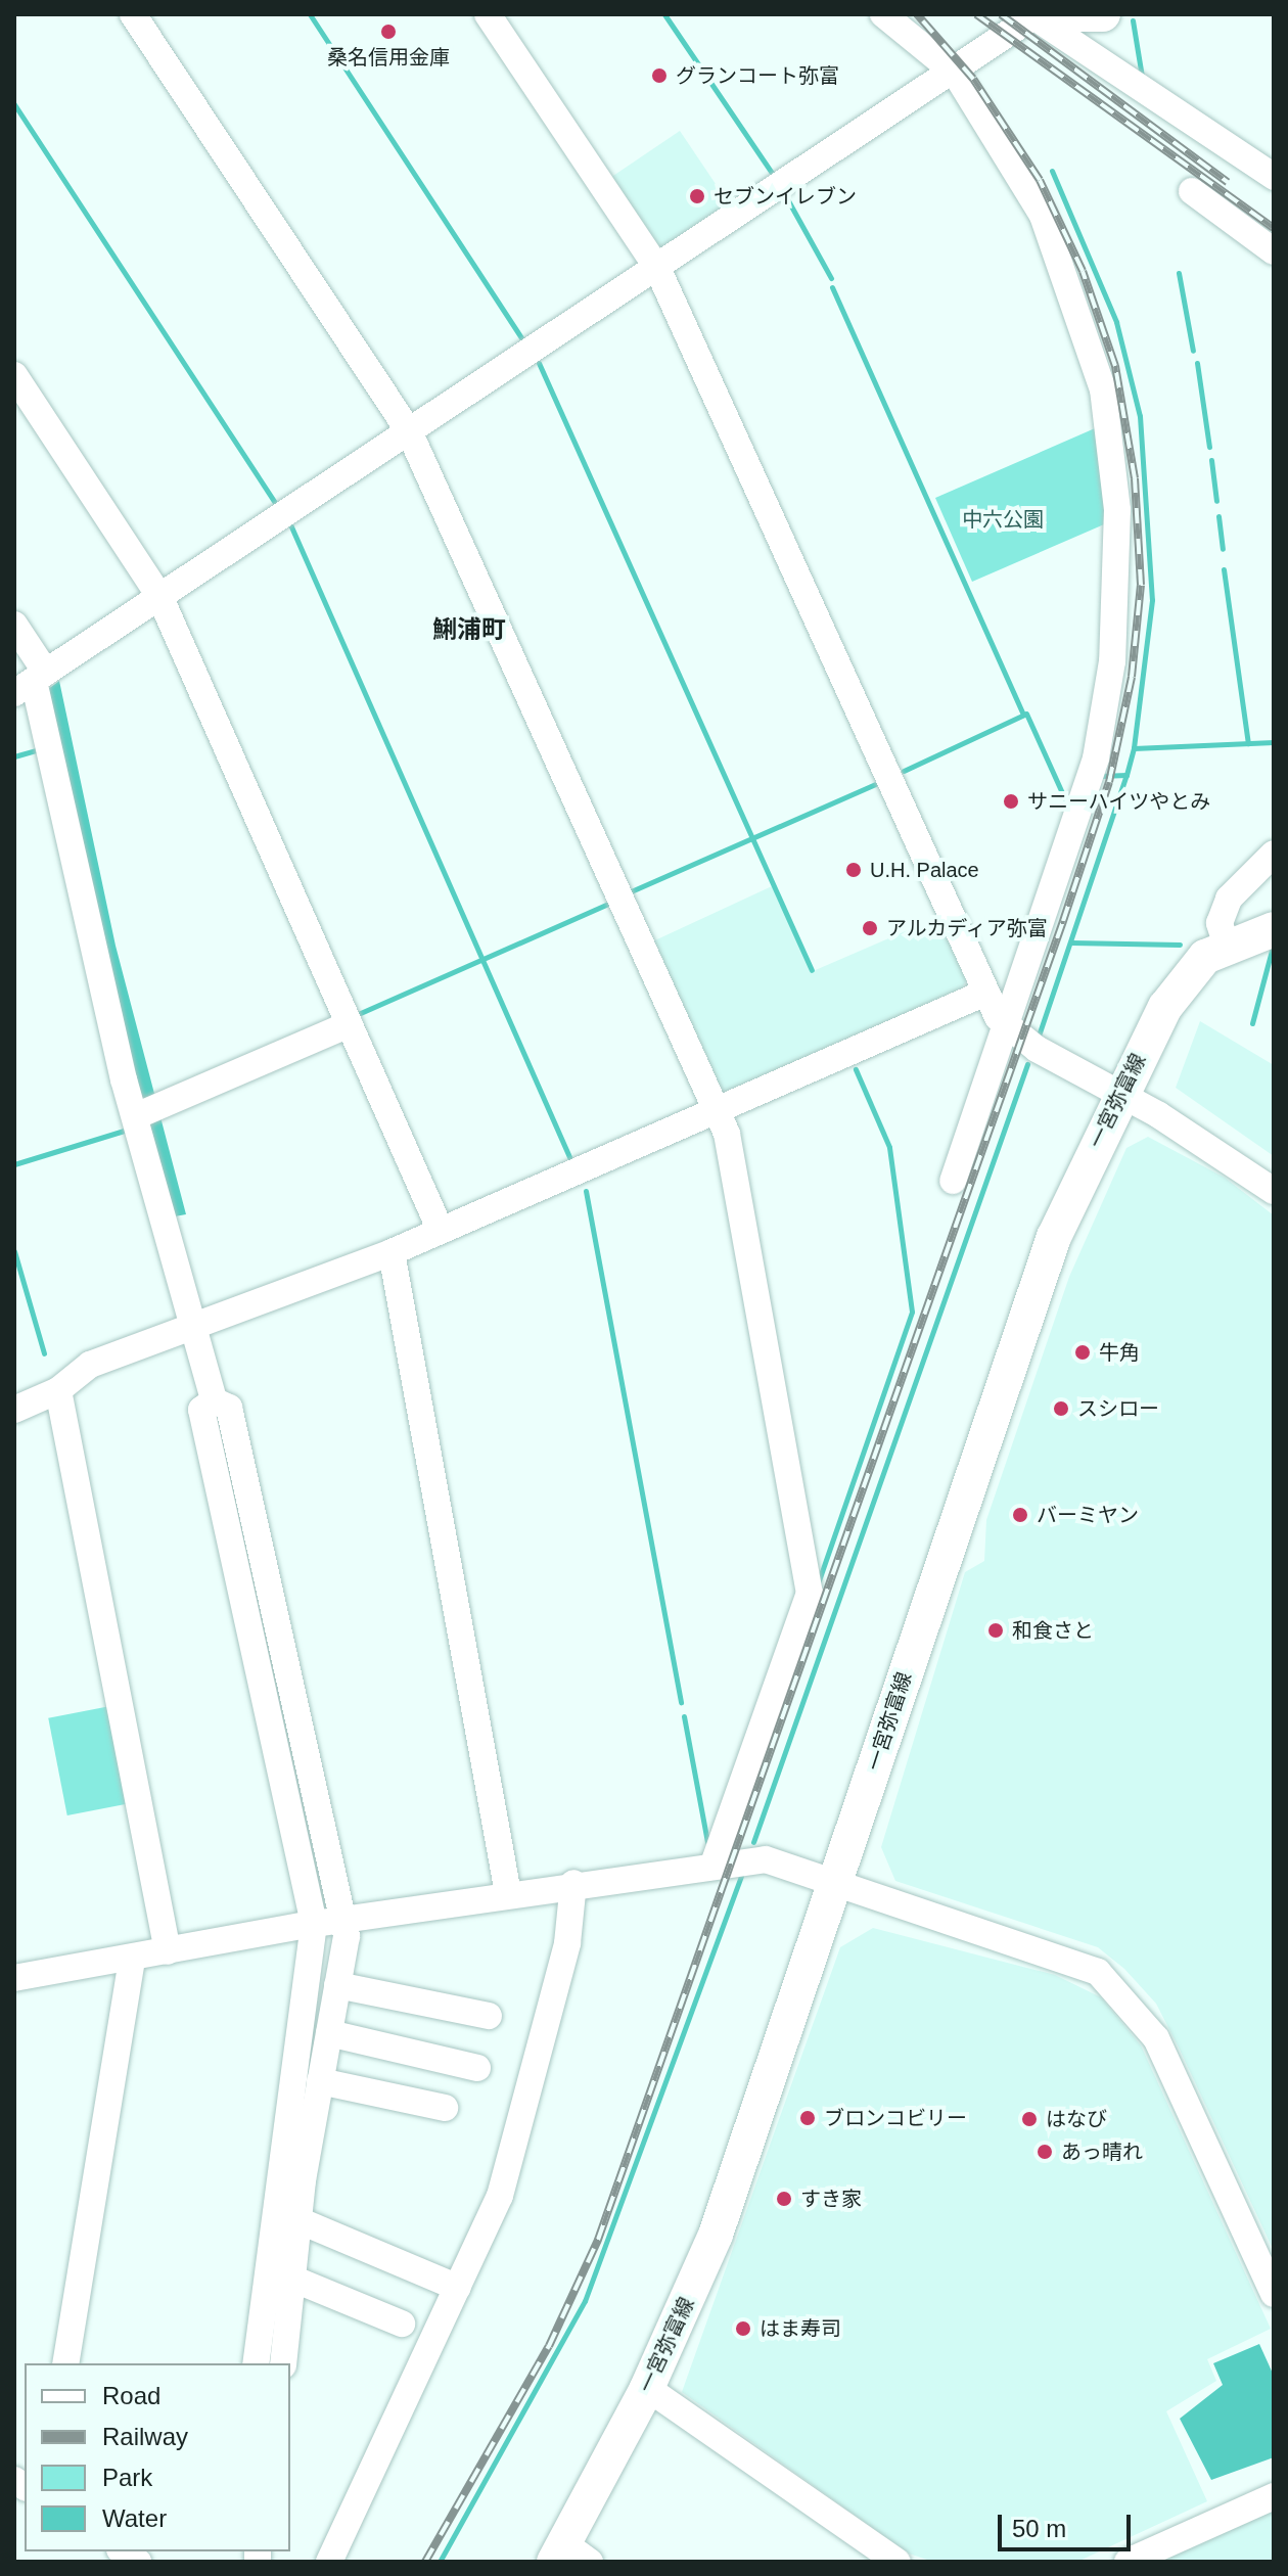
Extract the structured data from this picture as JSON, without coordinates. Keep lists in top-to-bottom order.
{
  "streets": {
    "main road": ["一宮弥富線"]
  },
  "districts": ["鯏浦町"],
  "parks": ["中六公園"],
  "places": [
    "桑名信用金庫",
    "グランコート弥富",
    "セブンイレブン",
    "サニーハイツやとみ",
    "U.H. Palace",
    "アルカディア弥富",
    "牛角",
    "スシロー",
    "バーミヤン",
    "和食さと",
    "ブロンコビリー",
    "はなび",
    "あっ晴れ",
    "すき家",
    "はま寿司"
  ],
  "legend": [
    "Road",
    "Railway",
    "Park",
    "Water"
  ],
  "scale_bar": "50 m"
}
